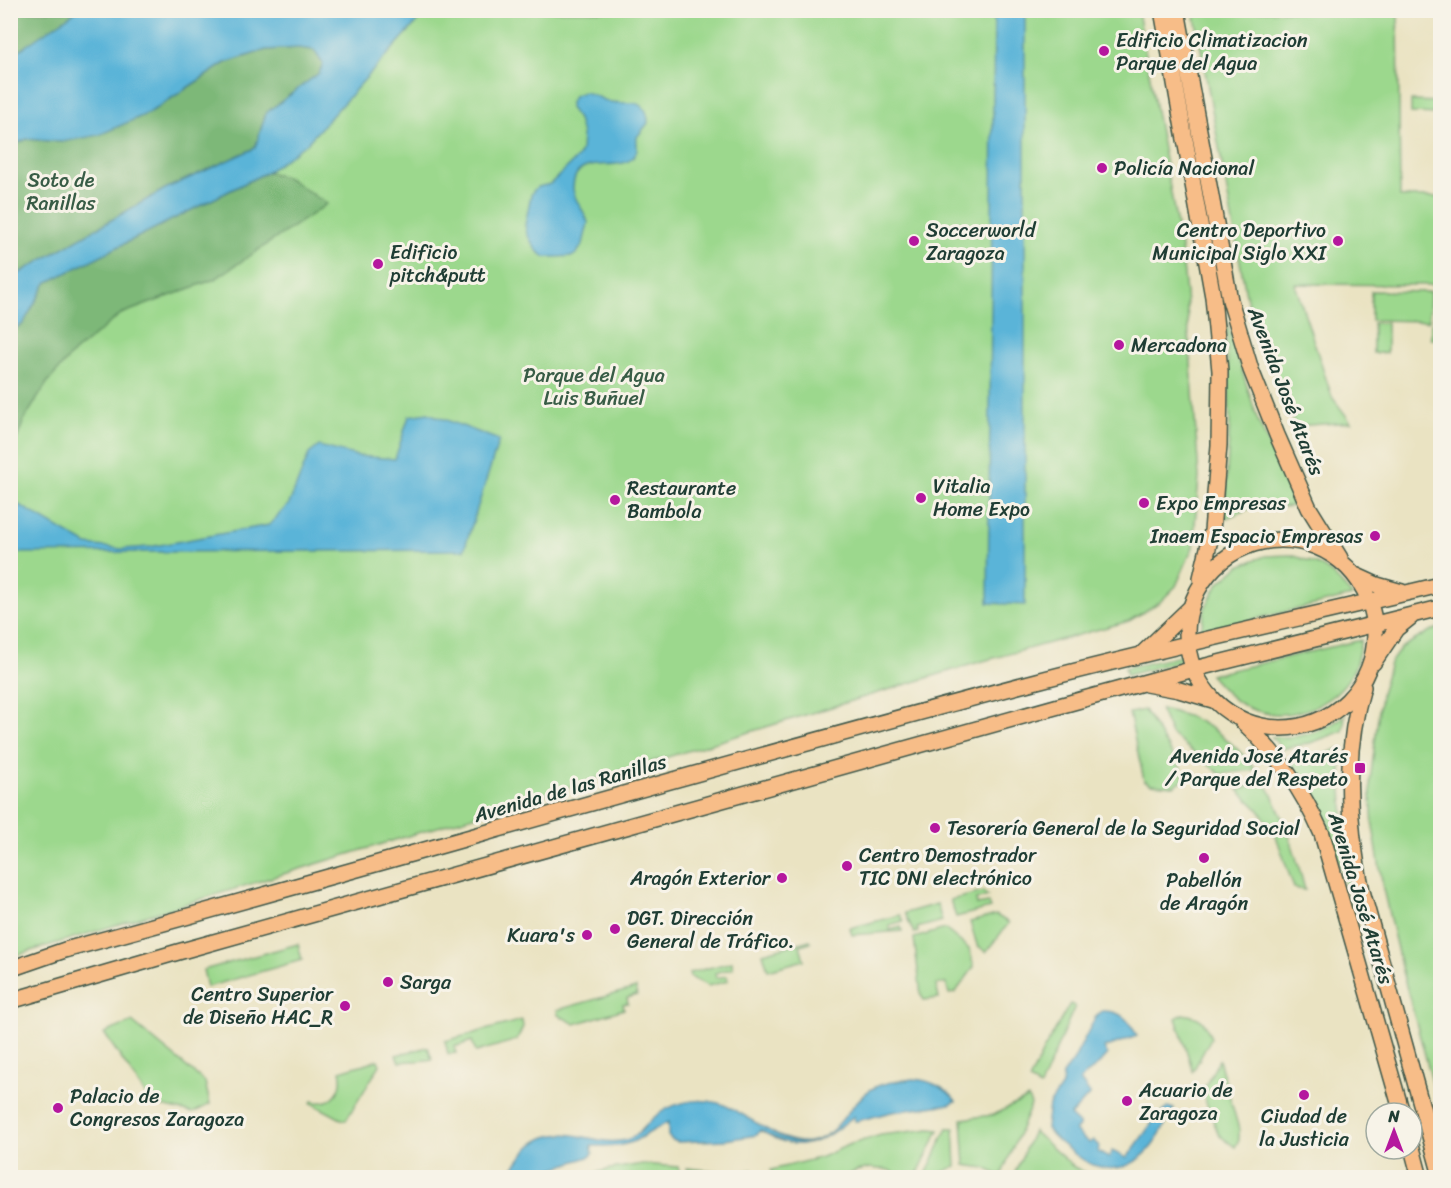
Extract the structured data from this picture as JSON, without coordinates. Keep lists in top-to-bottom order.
{
  "streets": {
    "main road": ["Avenida José Atarés", "Avenida de las Ranillas"]
  },
  "crossings": [
    ["Avenida José Atarés", "Avenida de las Ranillas"]
  ],
  "parks": ["Soto de Ranillas", "Parque del Agua Luis Buñuel"],
  "places": {
    "other": [
      "Edificio Climatizacion Parque del Agua",
      "Policía Nacional",
      "Soccerworld Zaragoza",
      "Centro Deportivo Municipal Siglo XXI",
      "Edificio pitch&putt",
      "Mercadona",
      "Vitalia Home Expo",
      "Restaurante Bambola",
      "Expo Empresas",
      "Inaem Espacio Empresas",
      "Tesorería General de la Seguridad Social",
      "Pabellón de Aragón",
      "Centro Demostrador TIC DNI electrónico",
      "Aragón Exterior",
      "DGT. Dirección General de Tráfico.",
      "Kuara's",
      "Sarga",
      "Centro Superior de Diseño HAC_R",
      "Ciudad de la Justicia",
      "Acuario de Zaragoza",
      "Palacio de Congresos Zaragoza"
    ],
    "transit": ["Avenida José Atarés / Parque del Respeto"]
  },
  "north": "top"
}
